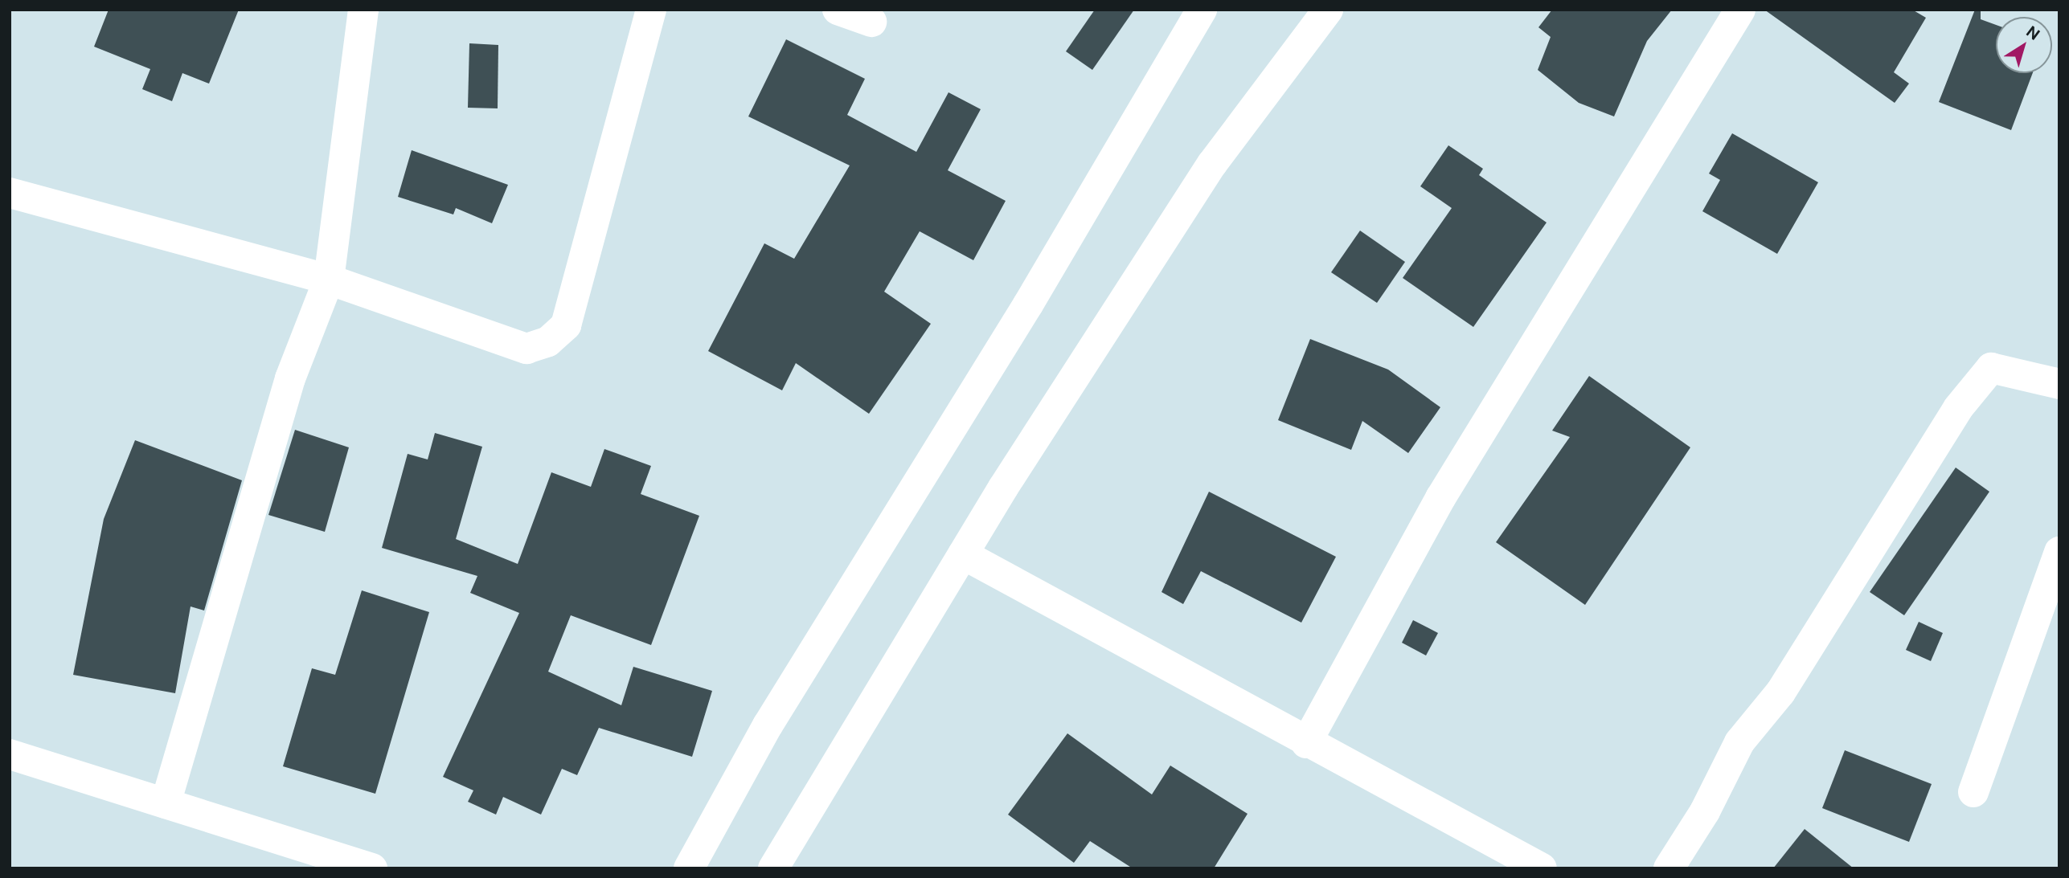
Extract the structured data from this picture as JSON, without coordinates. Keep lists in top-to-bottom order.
{
  "north": "top right"
}
